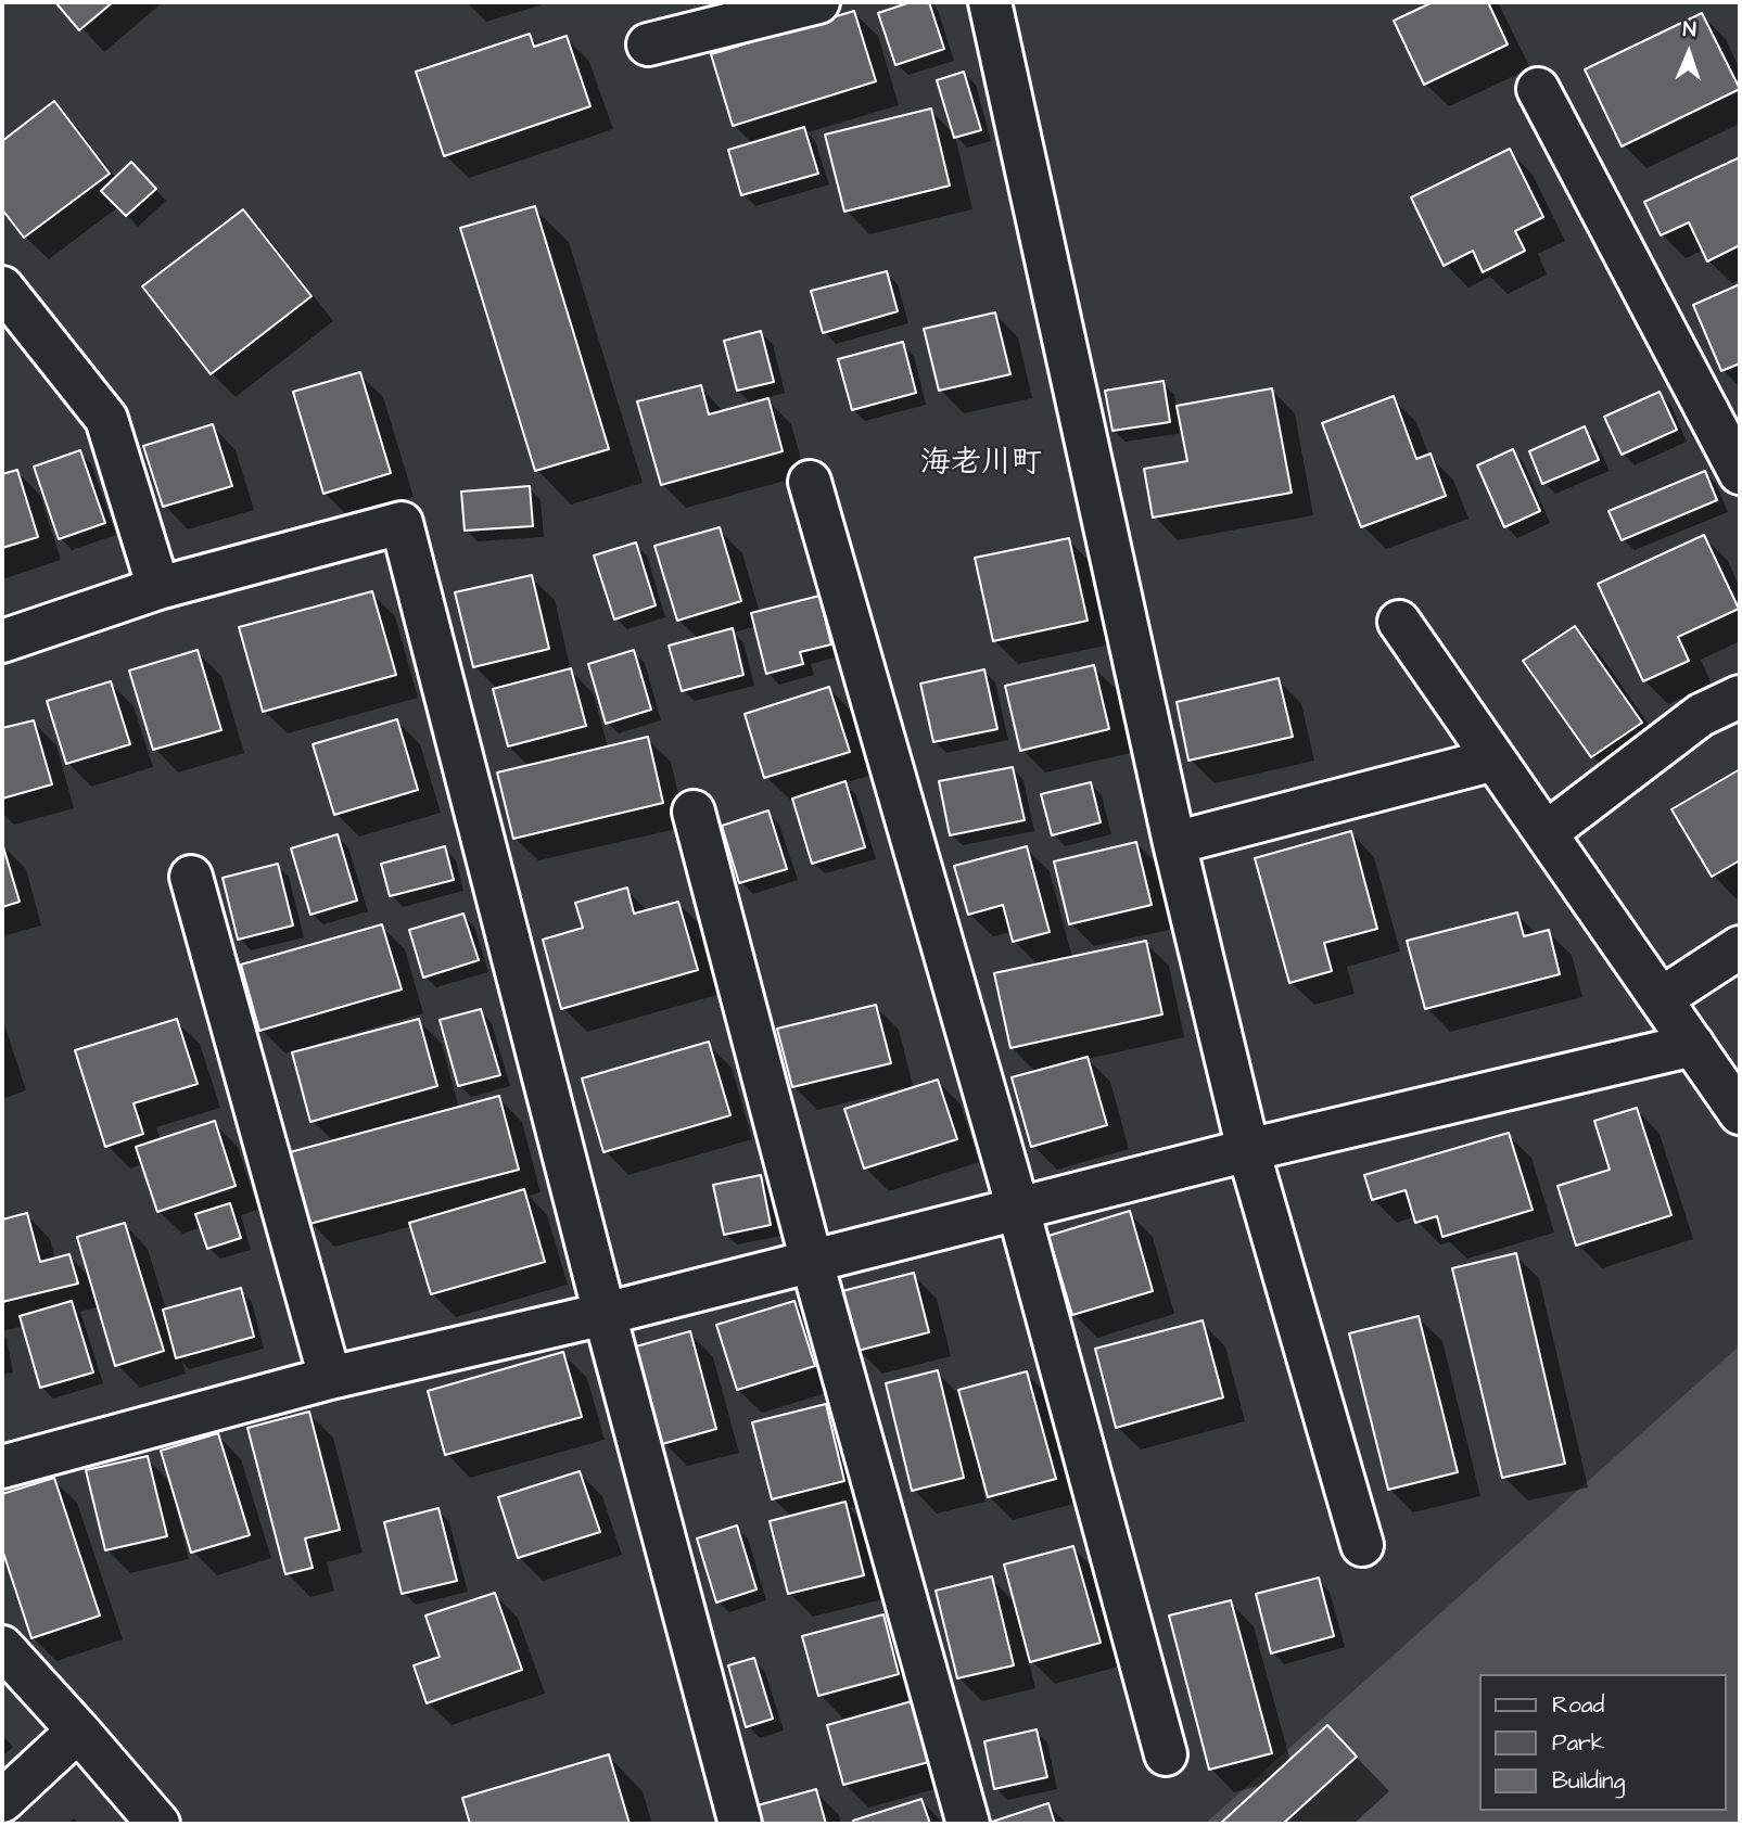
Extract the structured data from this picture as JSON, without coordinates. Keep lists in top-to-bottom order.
{
  "districts": ["海老川町"],
  "legend": ["Road", "Park", "Building"],
  "north": "top"
}
